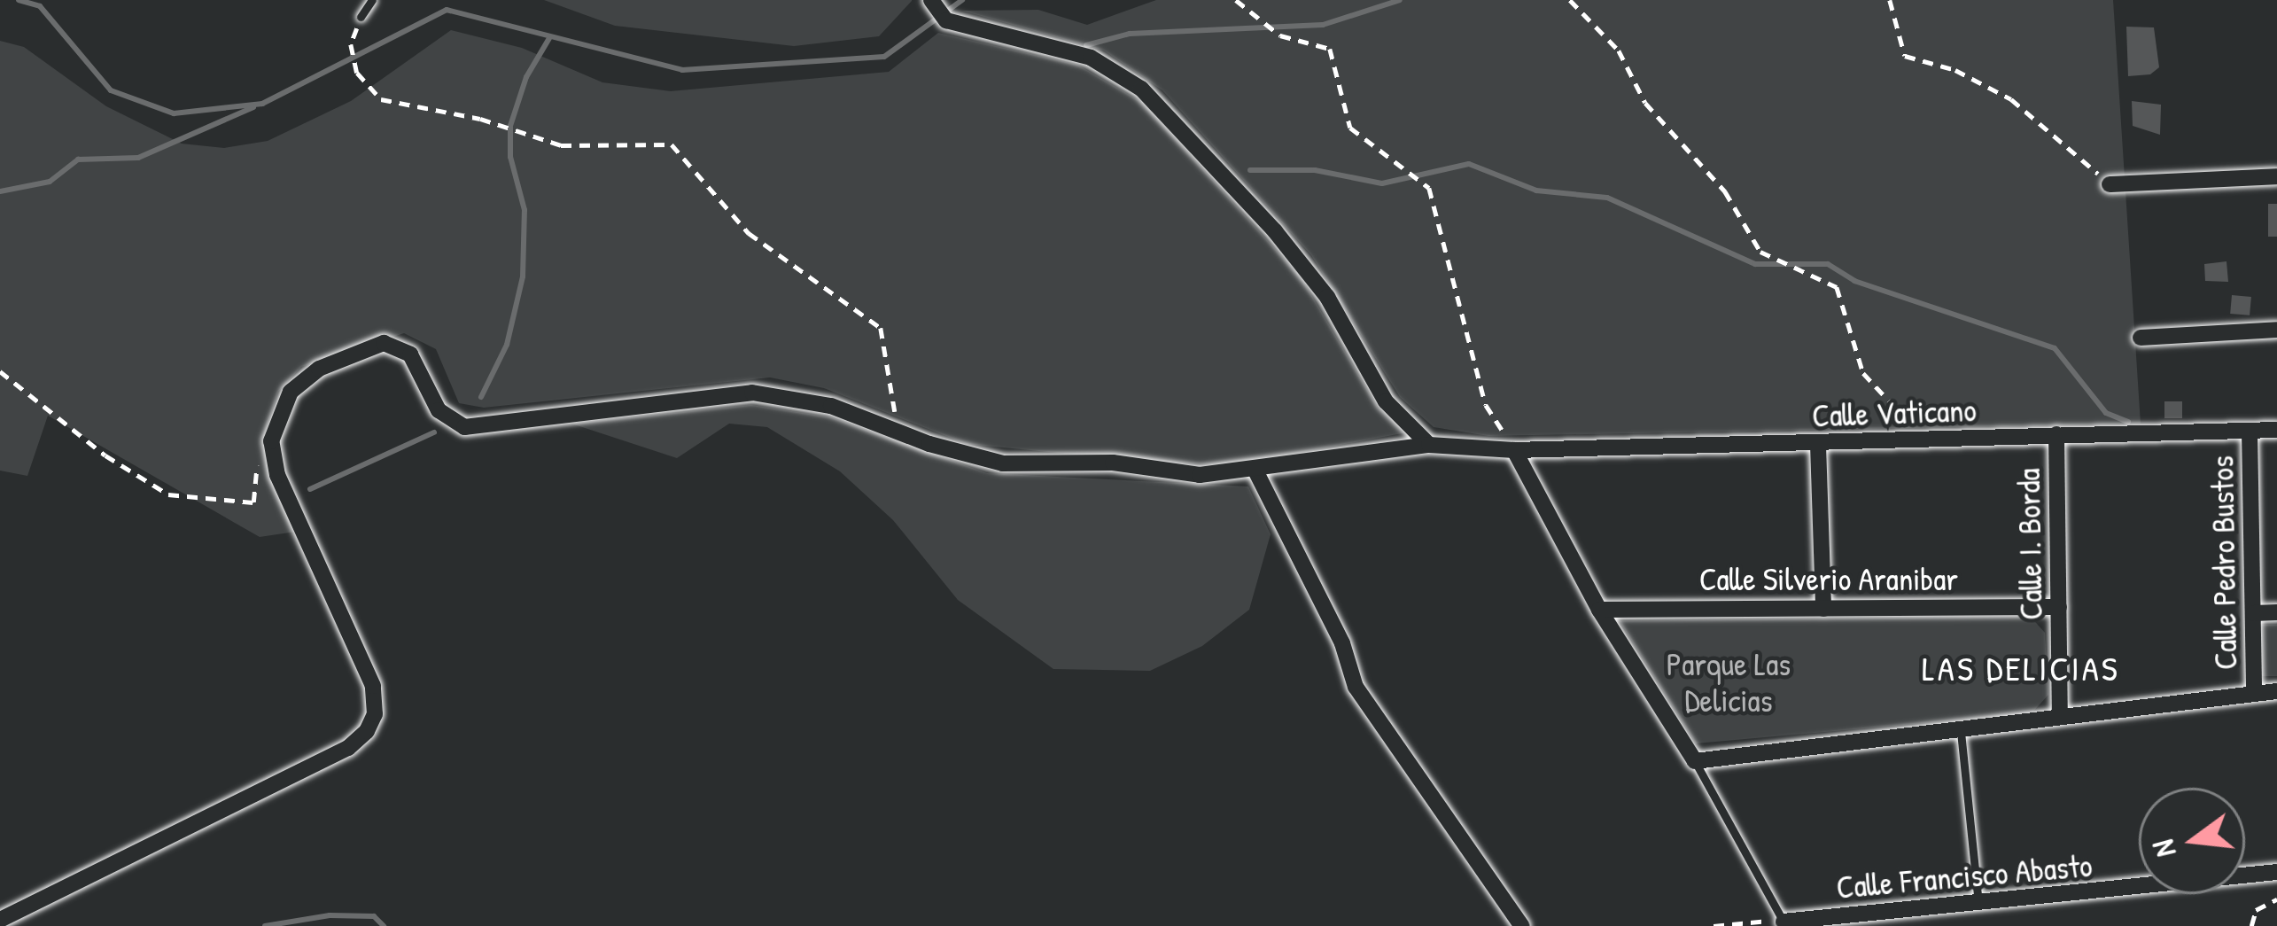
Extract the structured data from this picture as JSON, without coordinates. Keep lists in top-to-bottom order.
{
  "streets": {
    "street": [
      "Calle Vaticano",
      "Calle I. Borda",
      "Calle Pedro Bustos",
      "Calle Silverio Aranibar",
      "Calle Francisco Abasto"
    ]
  },
  "crossings": [
    ["Calle Vaticano", "Calle I. Borda"],
    ["Calle Vaticano", "Calle Pedro Bustos"],
    ["Calle I. Borda", "Calle Silverio Aranibar"]
  ],
  "districts": ["LAS DELICIAS"],
  "parks": ["Parque Las Delicias"],
  "north": "left"
}
